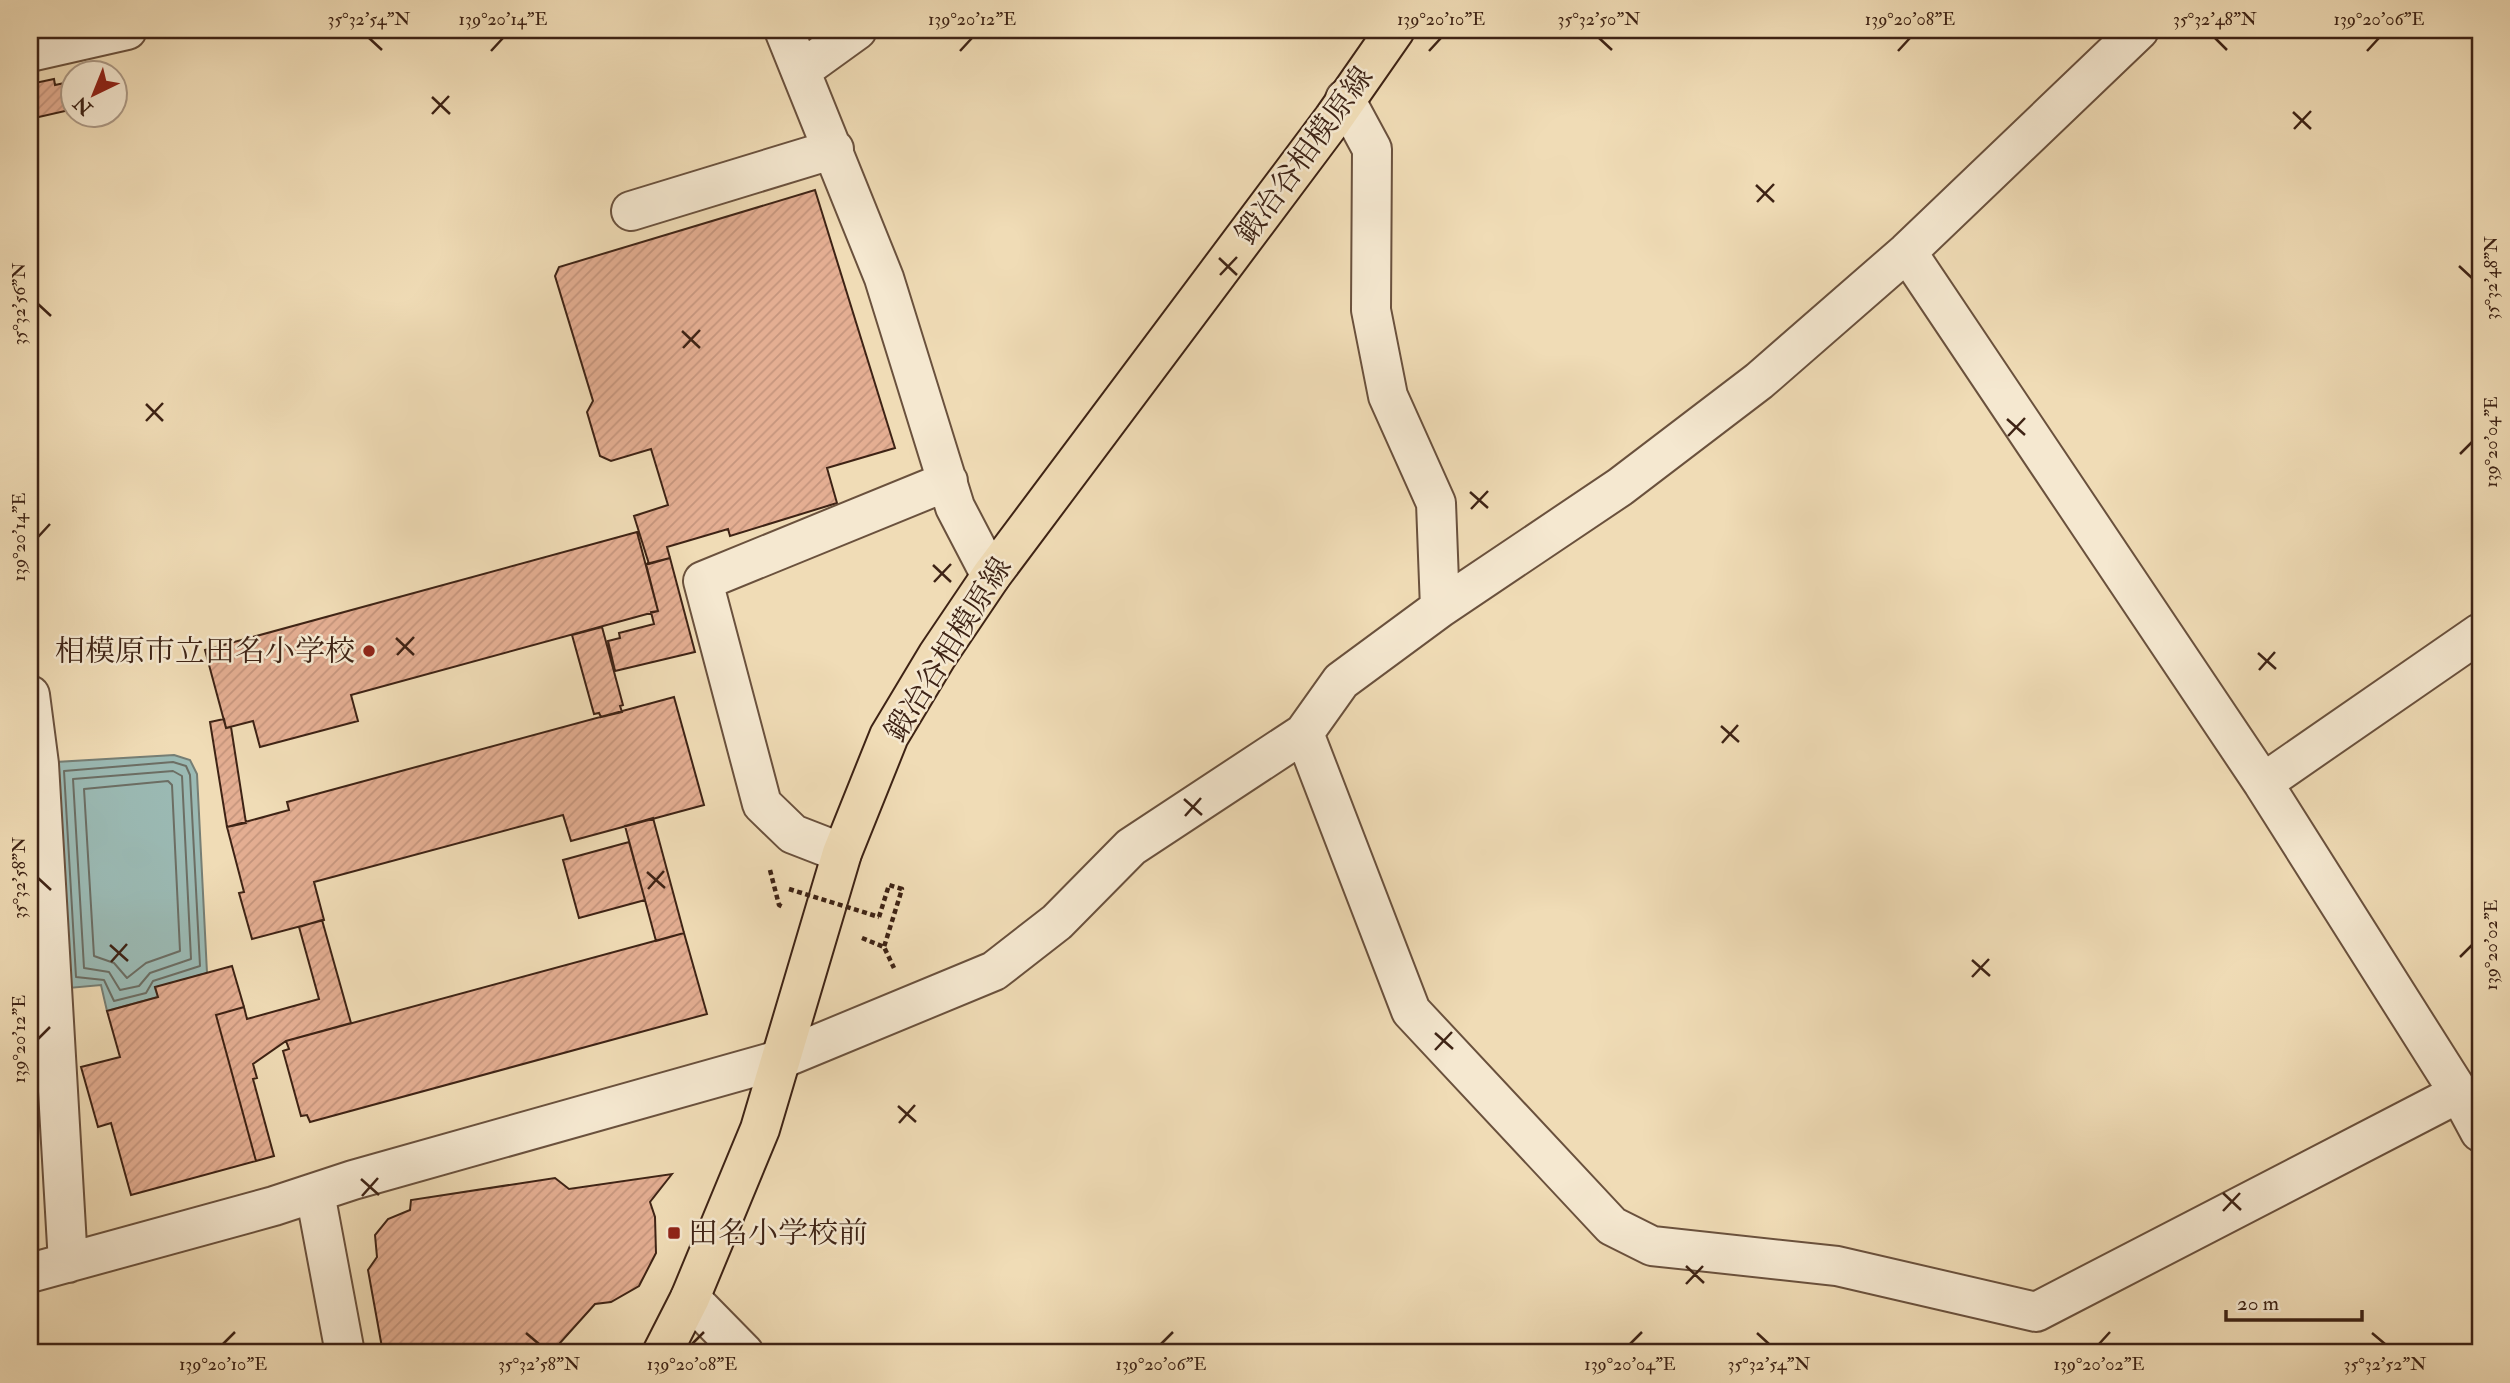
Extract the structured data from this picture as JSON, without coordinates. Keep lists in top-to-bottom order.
{
  "streets": {
    "main road": ["鍛冶谷相模原線"]
  },
  "places": {
    "other": ["相模原市立田名小学校"],
    "transit": ["田名小学校前"]
  },
  "scale_bar": "20 m",
  "north": "bottom left",
  "coordinates": [
    "35°32'54\"N",
    "139°20'14\"E",
    "139°20'12\"E",
    "139°20'10\"E",
    "35°32'50\"N",
    "139°20'08\"E",
    "35°32'48\"N",
    "139°20'06\"E",
    "35°32'56\"N",
    "139°20'04\"E",
    "35°32'58\"N",
    "139°20'02\"E",
    "35°32'52\"N"
  ]
}
